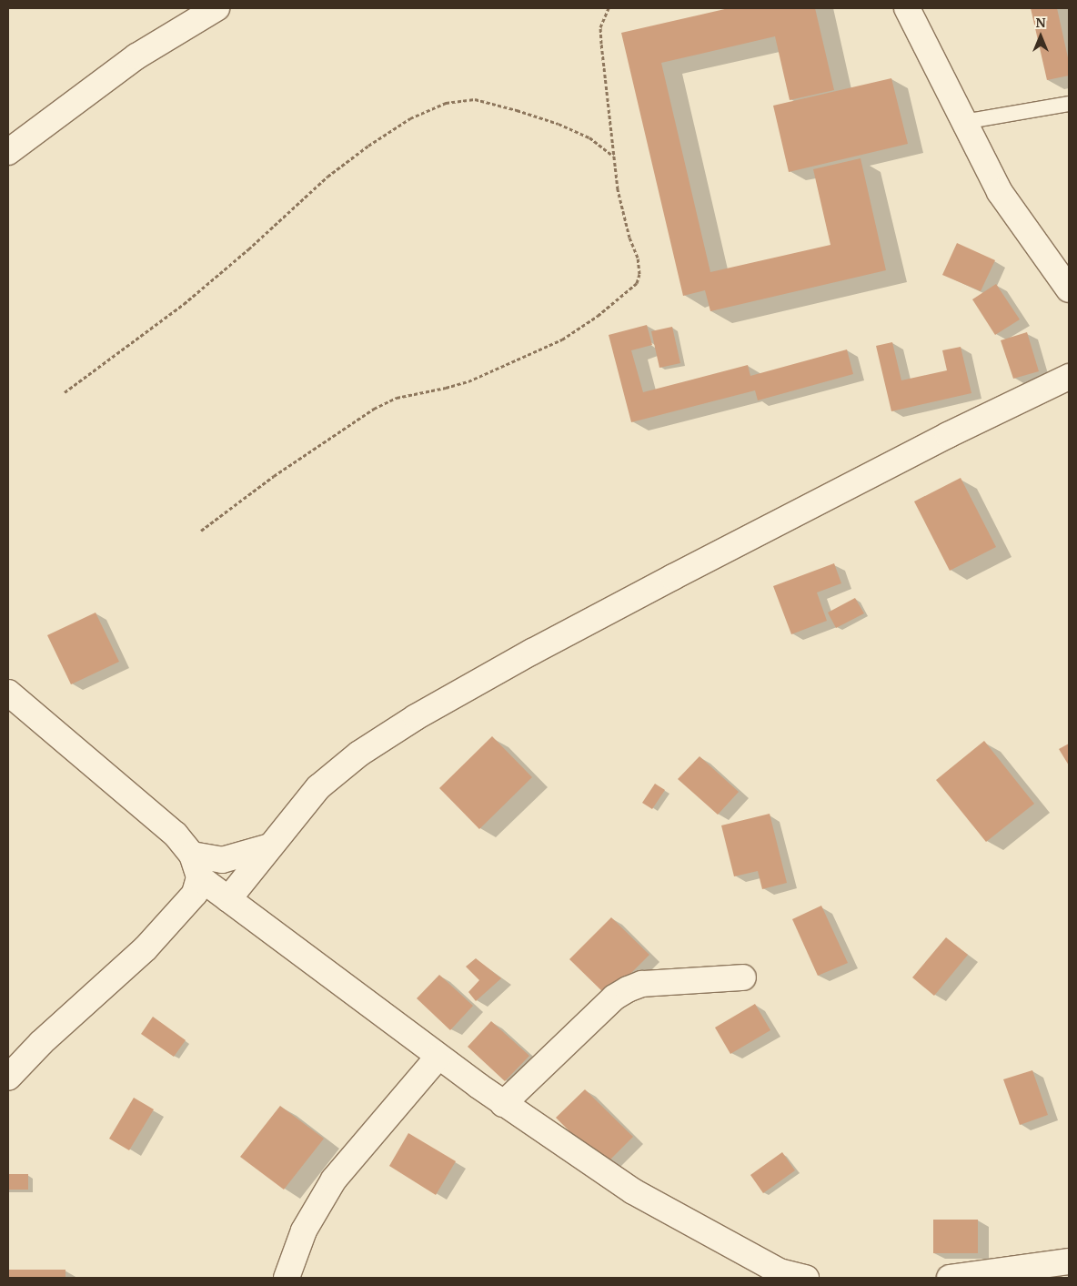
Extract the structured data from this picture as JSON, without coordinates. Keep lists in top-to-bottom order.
{
  "north": "top"
}
